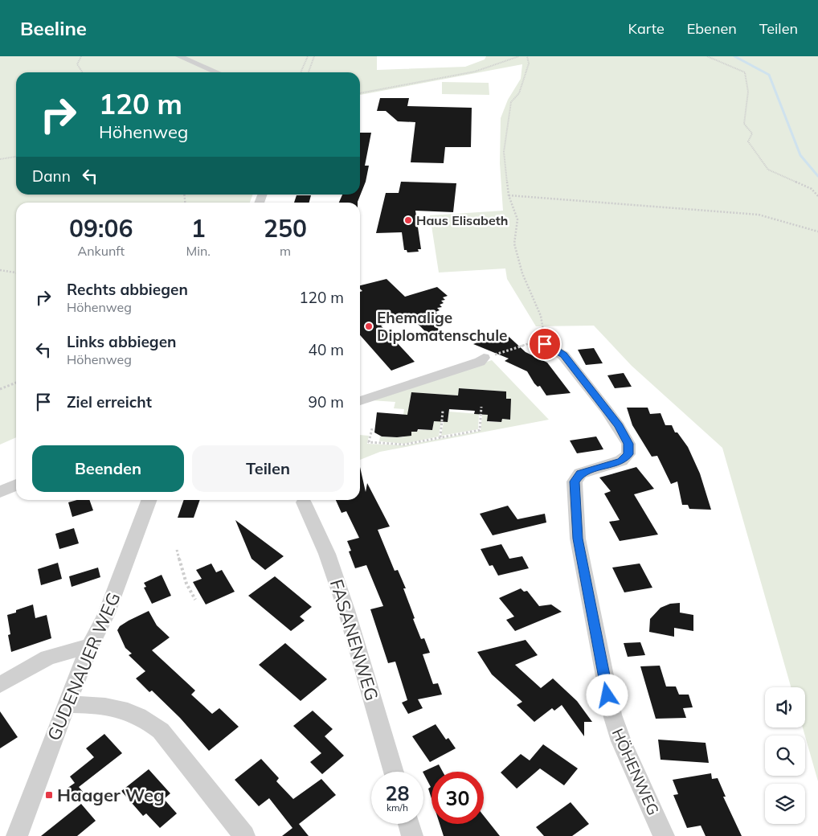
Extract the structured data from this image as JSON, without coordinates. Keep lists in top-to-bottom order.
{
  "streets": {
    "street": ["FASANENWEG", "GUDENAUER WEG", "HÖHENWEG"]
  },
  "places": {
    "other": ["Haus Elisabeth", "Ehemalige Diplomatenschule"],
    "transit": ["Haager Weg"]
  },
  "page": {
    "header": "Beeline",
    "nav": ["Karte", "Ebenen", "Teilen"],
    "turn": ["120 m", "Höhenweg"],
    "then": "Dann",
    "eta": [
      "09:06",
      "Ankunft",
      "1",
      "Min.",
      "250",
      "m"
    ],
    "list": [
      {
        "name": "Rechts abbiegen",
        "note": "Höhenweg",
        "value": "120 m"
      },
      {
        "name": "Links abbiegen",
        "note": "Höhenweg",
        "value": "40 m"
      },
      {
        "name": "Ziel erreicht",
        "value": "90 m"
      }
    ],
    "buttons": ["Beenden", "Teilen"],
    "speed": "28 km/h",
    "limit": "30"
  }
}
